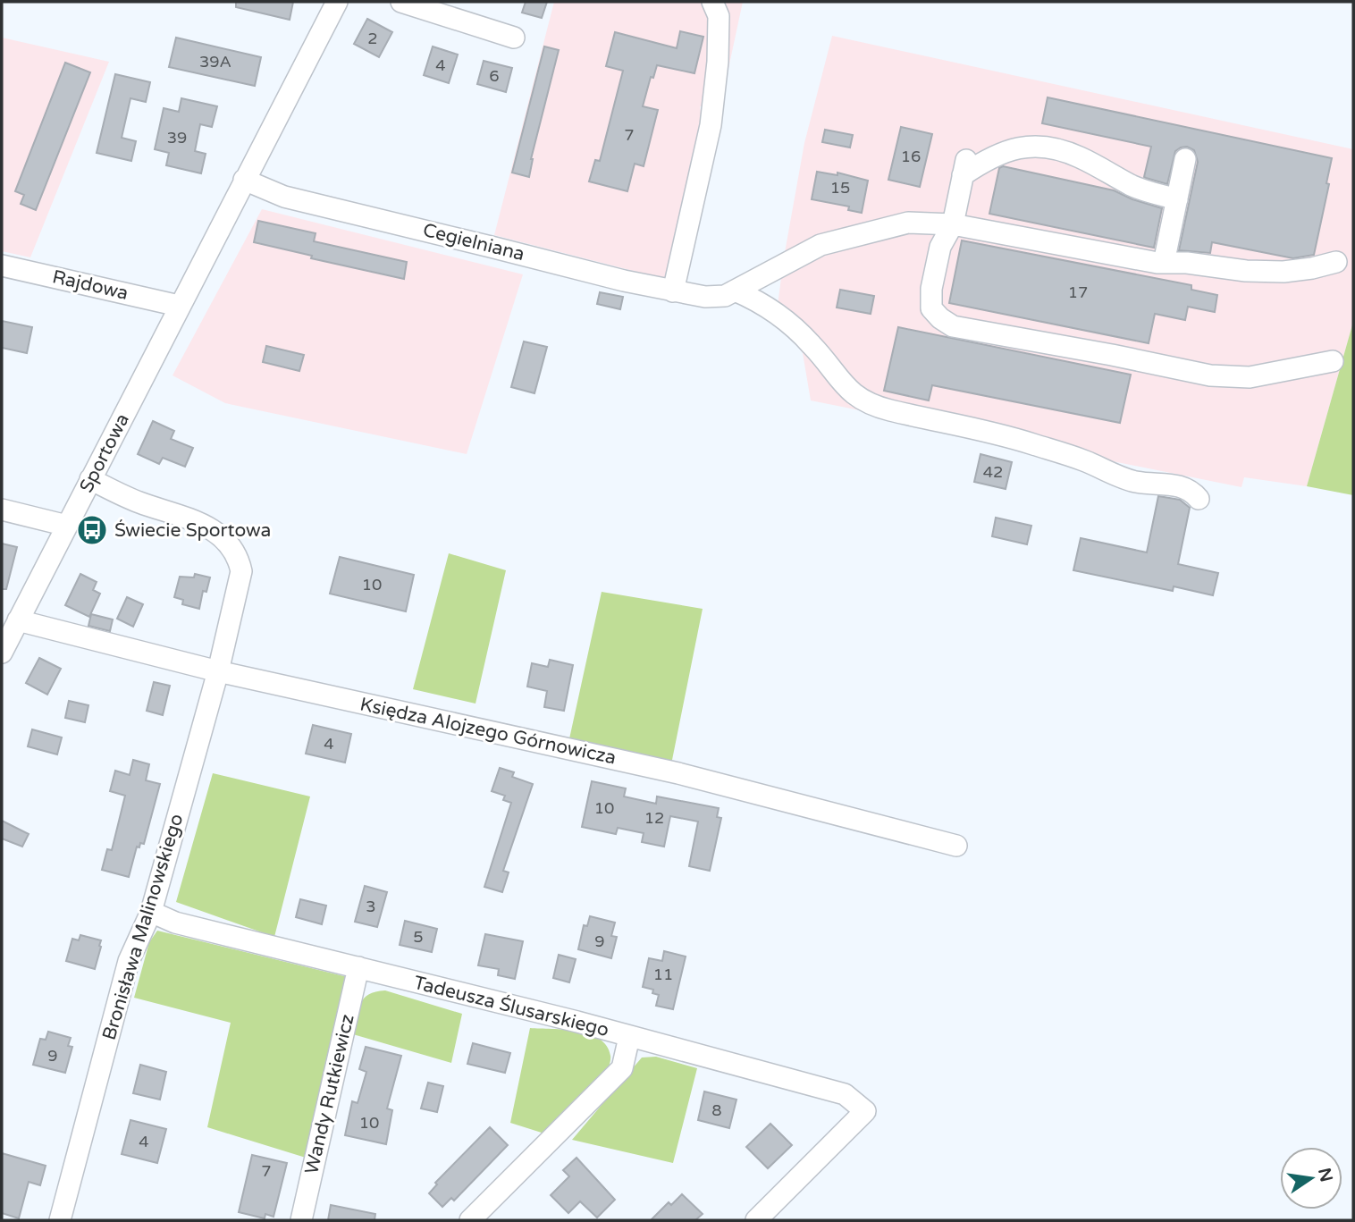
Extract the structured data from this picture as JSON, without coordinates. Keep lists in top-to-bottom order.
{
  "streets": {
    "street": [
      "Cegielniana",
      "Rajdowa",
      "Sportowa",
      "Księdza Alojzego Górnowicza",
      "Bronisława Malinowskiego",
      "Tadeusza Ślusarskiego",
      "Wandy Rutkiewicz"
    ]
  },
  "crossings": [
    ["Cegielniana", "Sportowa"],
    ["Rajdowa", "Sportowa"],
    ["Sportowa", "Księdza Alojzego Górnowicza"],
    ["Sportowa", "Bronisława Malinowskiego"],
    ["Księdza Alojzego Górnowicza", "Bronisława Malinowskiego"],
    ["Bronisława Malinowskiego", "Tadeusza Ślusarskiego"],
    ["Tadeusza Ślusarskiego", "Wandy Rutkiewicz"]
  ],
  "places": {
    "bus stop": ["Świecie Sportowa"]
  },
  "house_numbers": [
    "2",
    "39A",
    "4",
    "6",
    "7",
    "39",
    "16",
    "15",
    "17",
    "42",
    "10",
    "4",
    "10",
    "12",
    "3",
    "5",
    "9",
    "11",
    "9",
    "8",
    "10",
    "4",
    "7"
  ],
  "north": "right"
}
